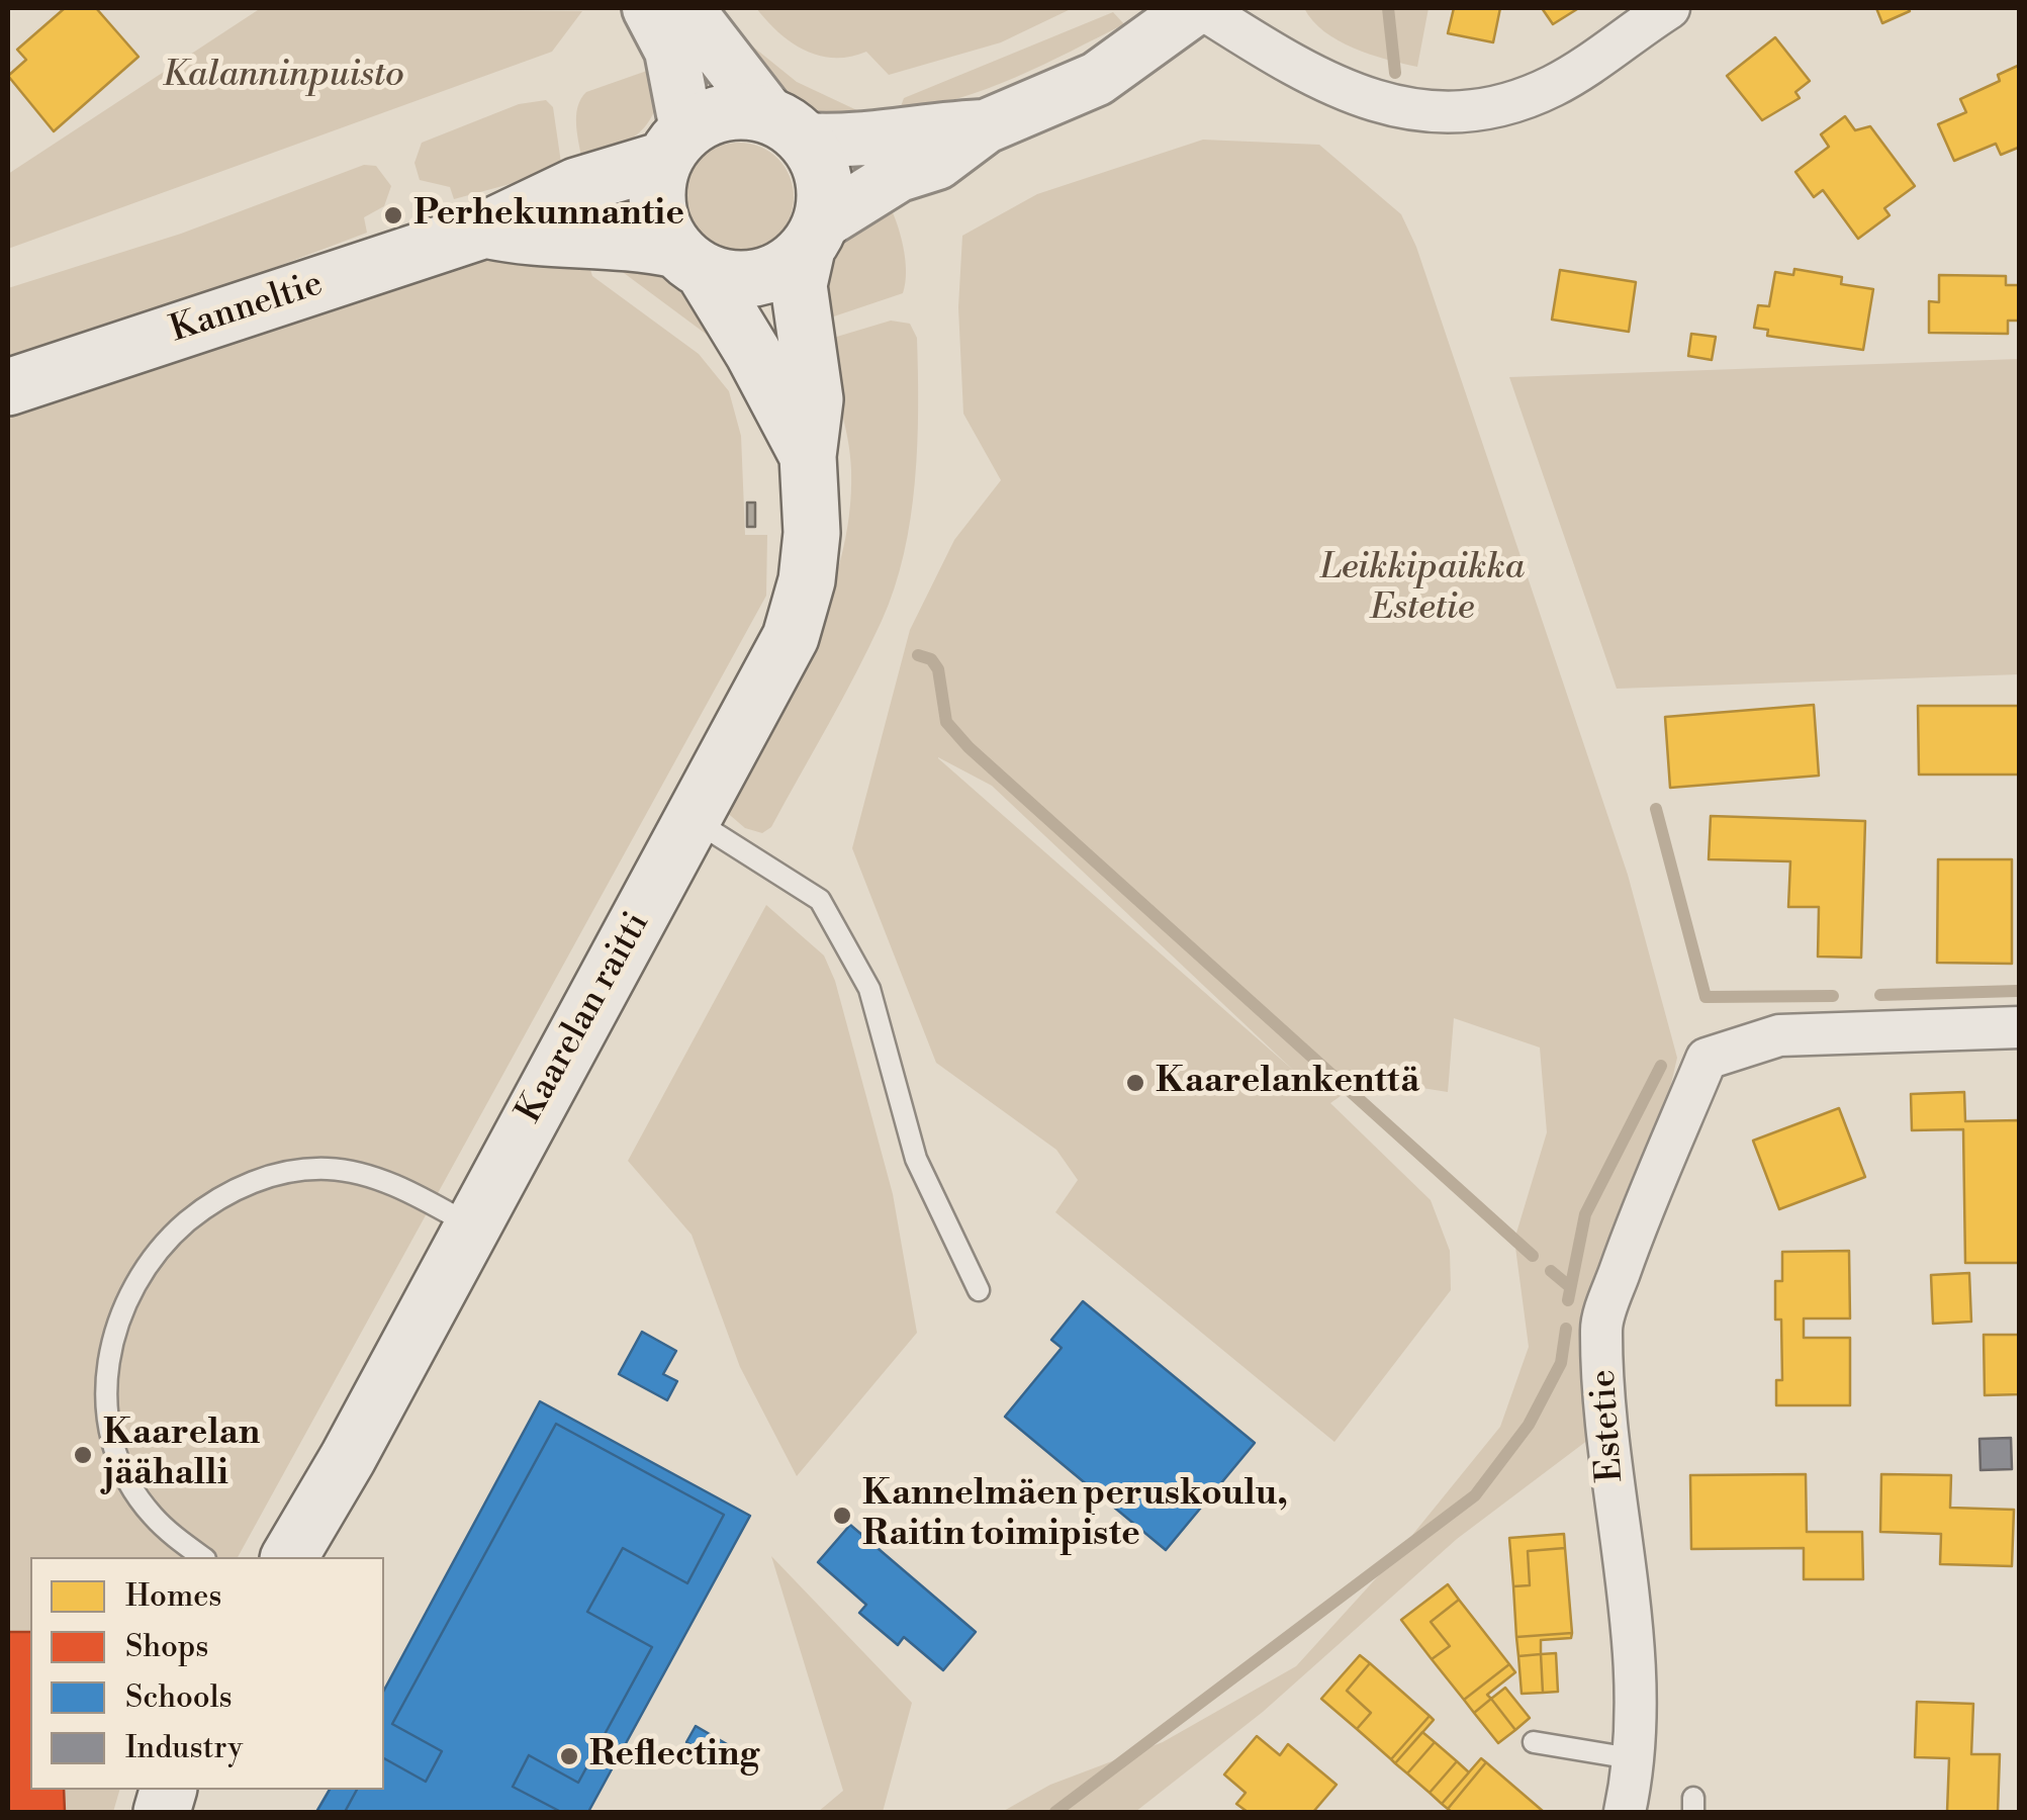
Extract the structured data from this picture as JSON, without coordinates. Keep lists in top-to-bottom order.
{
  "streets": {
    "main road": ["Kanneltie", "Kaarelan raitti"],
    "street": ["Estetie"]
  },
  "crossings": [
    ["Kanneltie", "Kaarelan raitti"]
  ],
  "parks": ["Kalanninpuisto", "Leikkipaikka Estetie"],
  "places": [
    "Perhekunnantie",
    "Kaarelankenttä",
    "Kaarelan jäähalli",
    "Kannelmäen peruskoulu, Raitin toimipiste",
    "Reflecting"
  ],
  "legend": [
    "Homes",
    "Shops",
    "Schools",
    "Industry"
  ]
}
